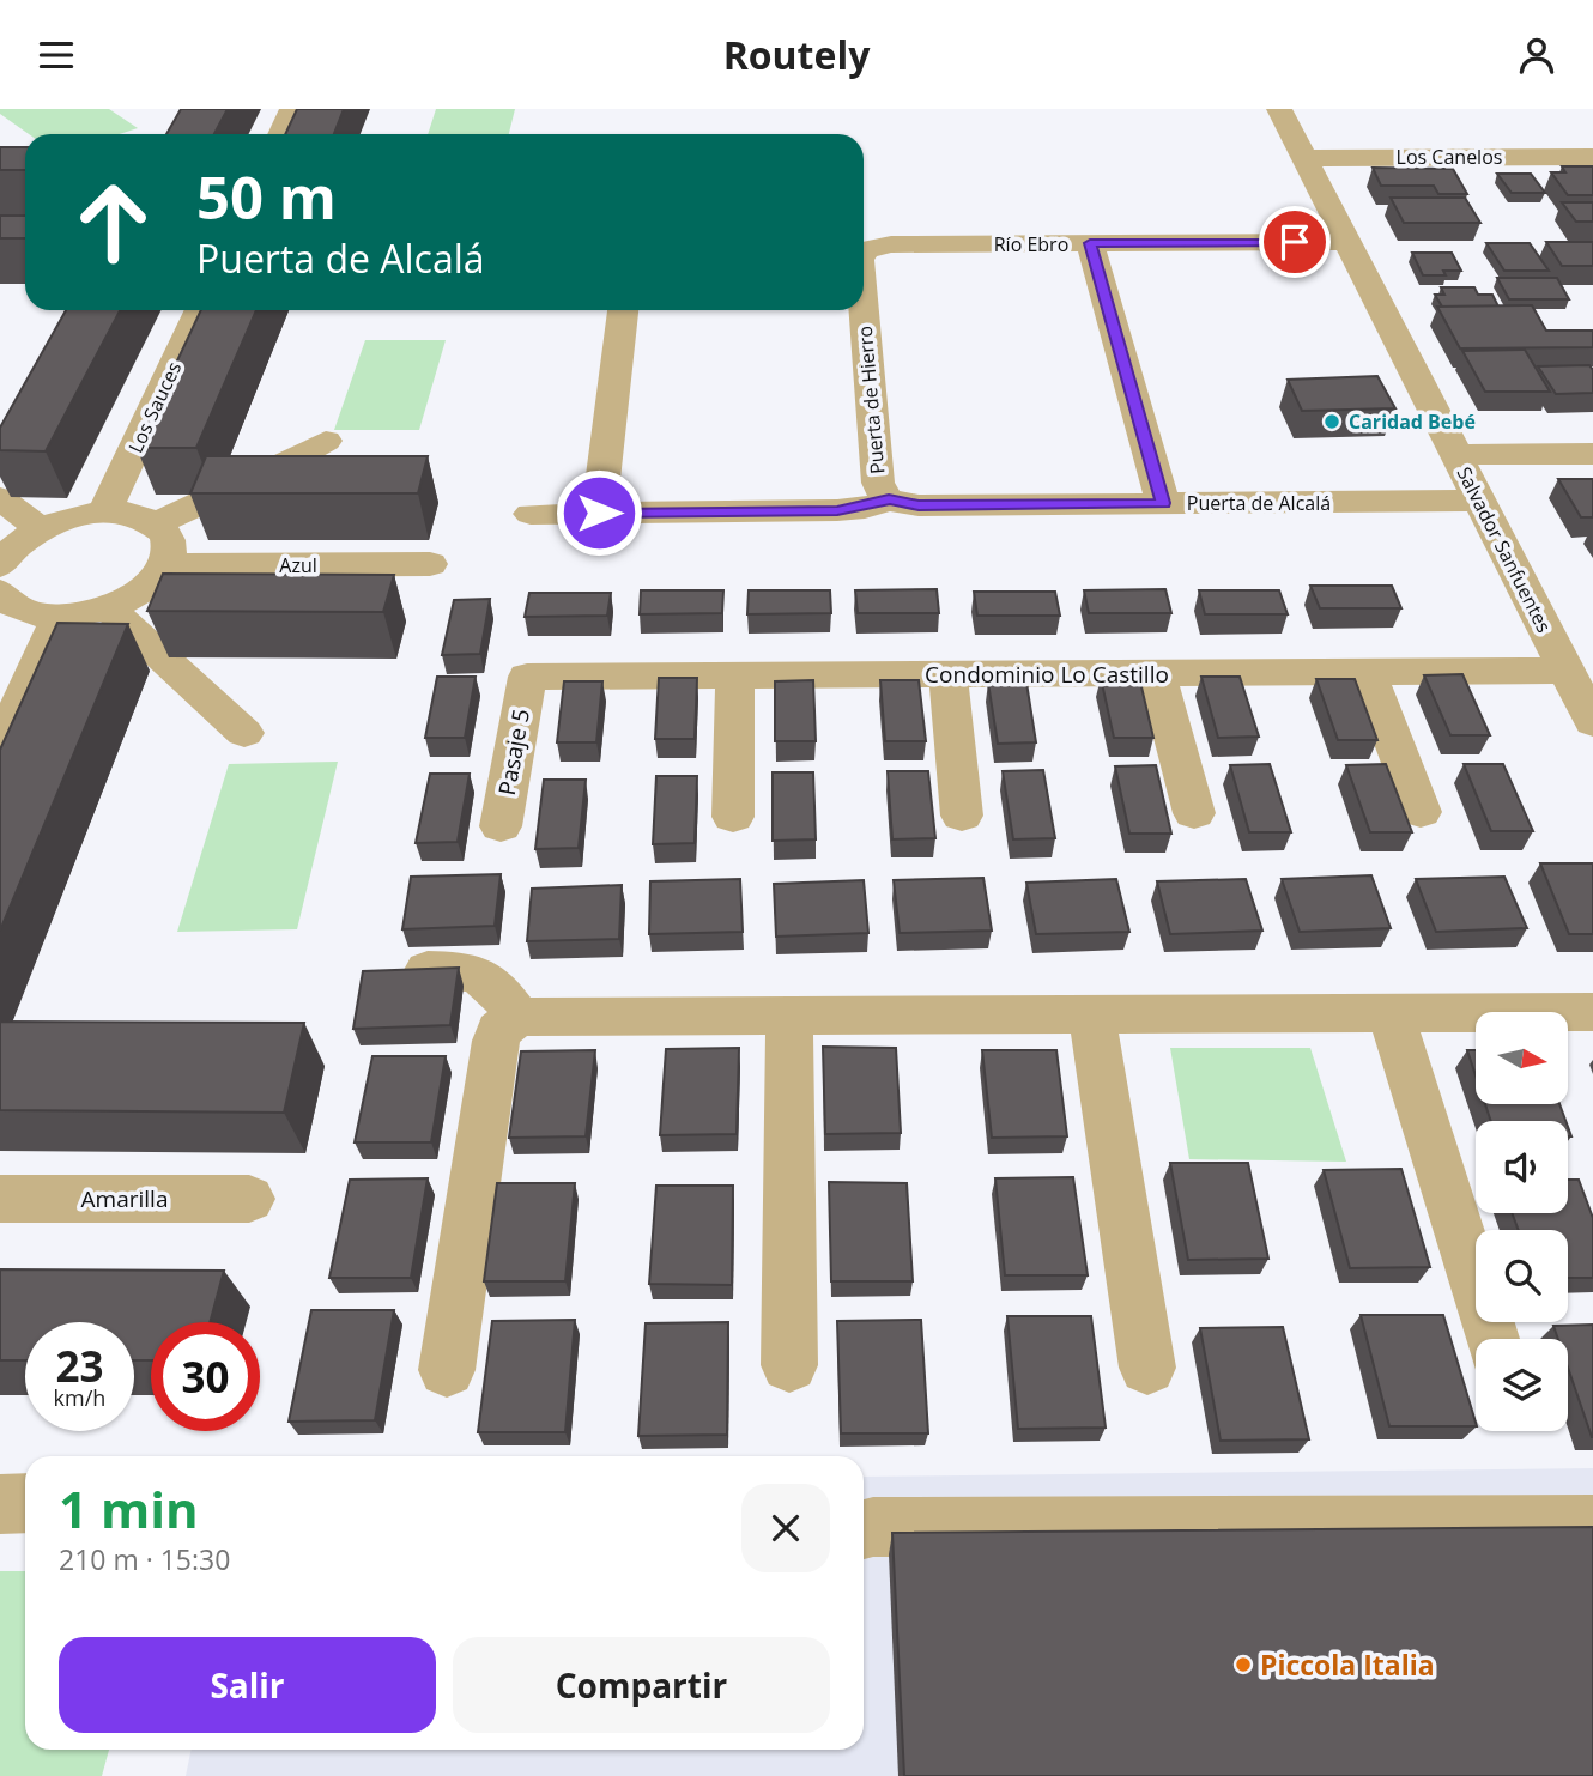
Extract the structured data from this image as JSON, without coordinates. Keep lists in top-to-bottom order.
{
  "streets": {
    "street": [
      "Los Canelos",
      "Río Ebro",
      "Puerta de Hierro",
      "Los Sauces",
      "Puerta de Alcalá",
      "Salvador Sanfuentes",
      "Azul",
      "Condominio Lo Castillo",
      "Pasaje 5",
      "Amarilla"
    ]
  },
  "crossings": [
    ["Los Canelos", "Salvador Sanfuentes"],
    ["Río Ebro", "Salvador Sanfuentes"],
    ["Puerta de Hierro", "Puerta de Alcalá"],
    ["Puerta de Alcalá", "Salvador Sanfuentes"],
    ["Salvador Sanfuentes", "Condominio Lo Castillo"],
    ["Condominio Lo Castillo", "Pasaje 5"]
  ],
  "places": ["Caridad Bebé", "Piccola Italia"],
  "north": "right",
  "page": {
    "header": "Routely",
    "turn": ["50 m", "Puerta de Alcalá"],
    "speed": "23 km/h",
    "limit": "30",
    "heading": ["1 min", "210 m · 15:30"],
    "buttons": ["Salir", "Compartir"]
  }
}
